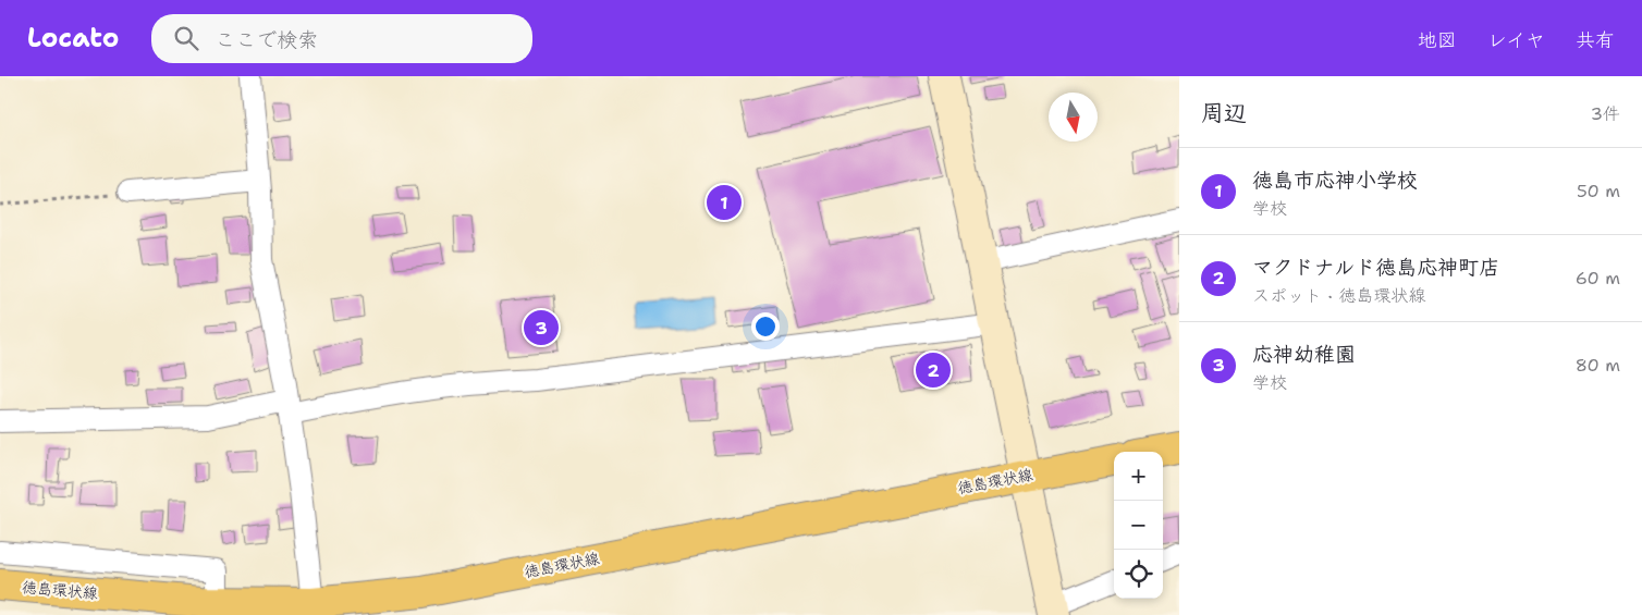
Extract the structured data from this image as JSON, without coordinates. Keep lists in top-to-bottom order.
{
  "streets": {
    "main road": ["徳島環状線"]
  },
  "north": "bottom",
  "page": {
    "header": "Locato",
    "search": "ここで検索",
    "nav": ["地図", "レイヤ", "共有"],
    "heading": ["周辺", "3件"],
    "list": [
      {
        "mark": "1",
        "name": "徳島市応神小学校",
        "note": "学校",
        "value": "50 m"
      },
      {
        "mark": "2",
        "name": "マクドナルド徳島応神町店",
        "note": "スポット · 徳島環状線",
        "value": "60 m"
      },
      {
        "mark": "3",
        "name": "応神幼稚園",
        "note": "学校",
        "value": "80 m"
      }
    ],
    "pins": ["1", "3", "2"],
    "map_buttons": ["+", "−"]
  }
}
